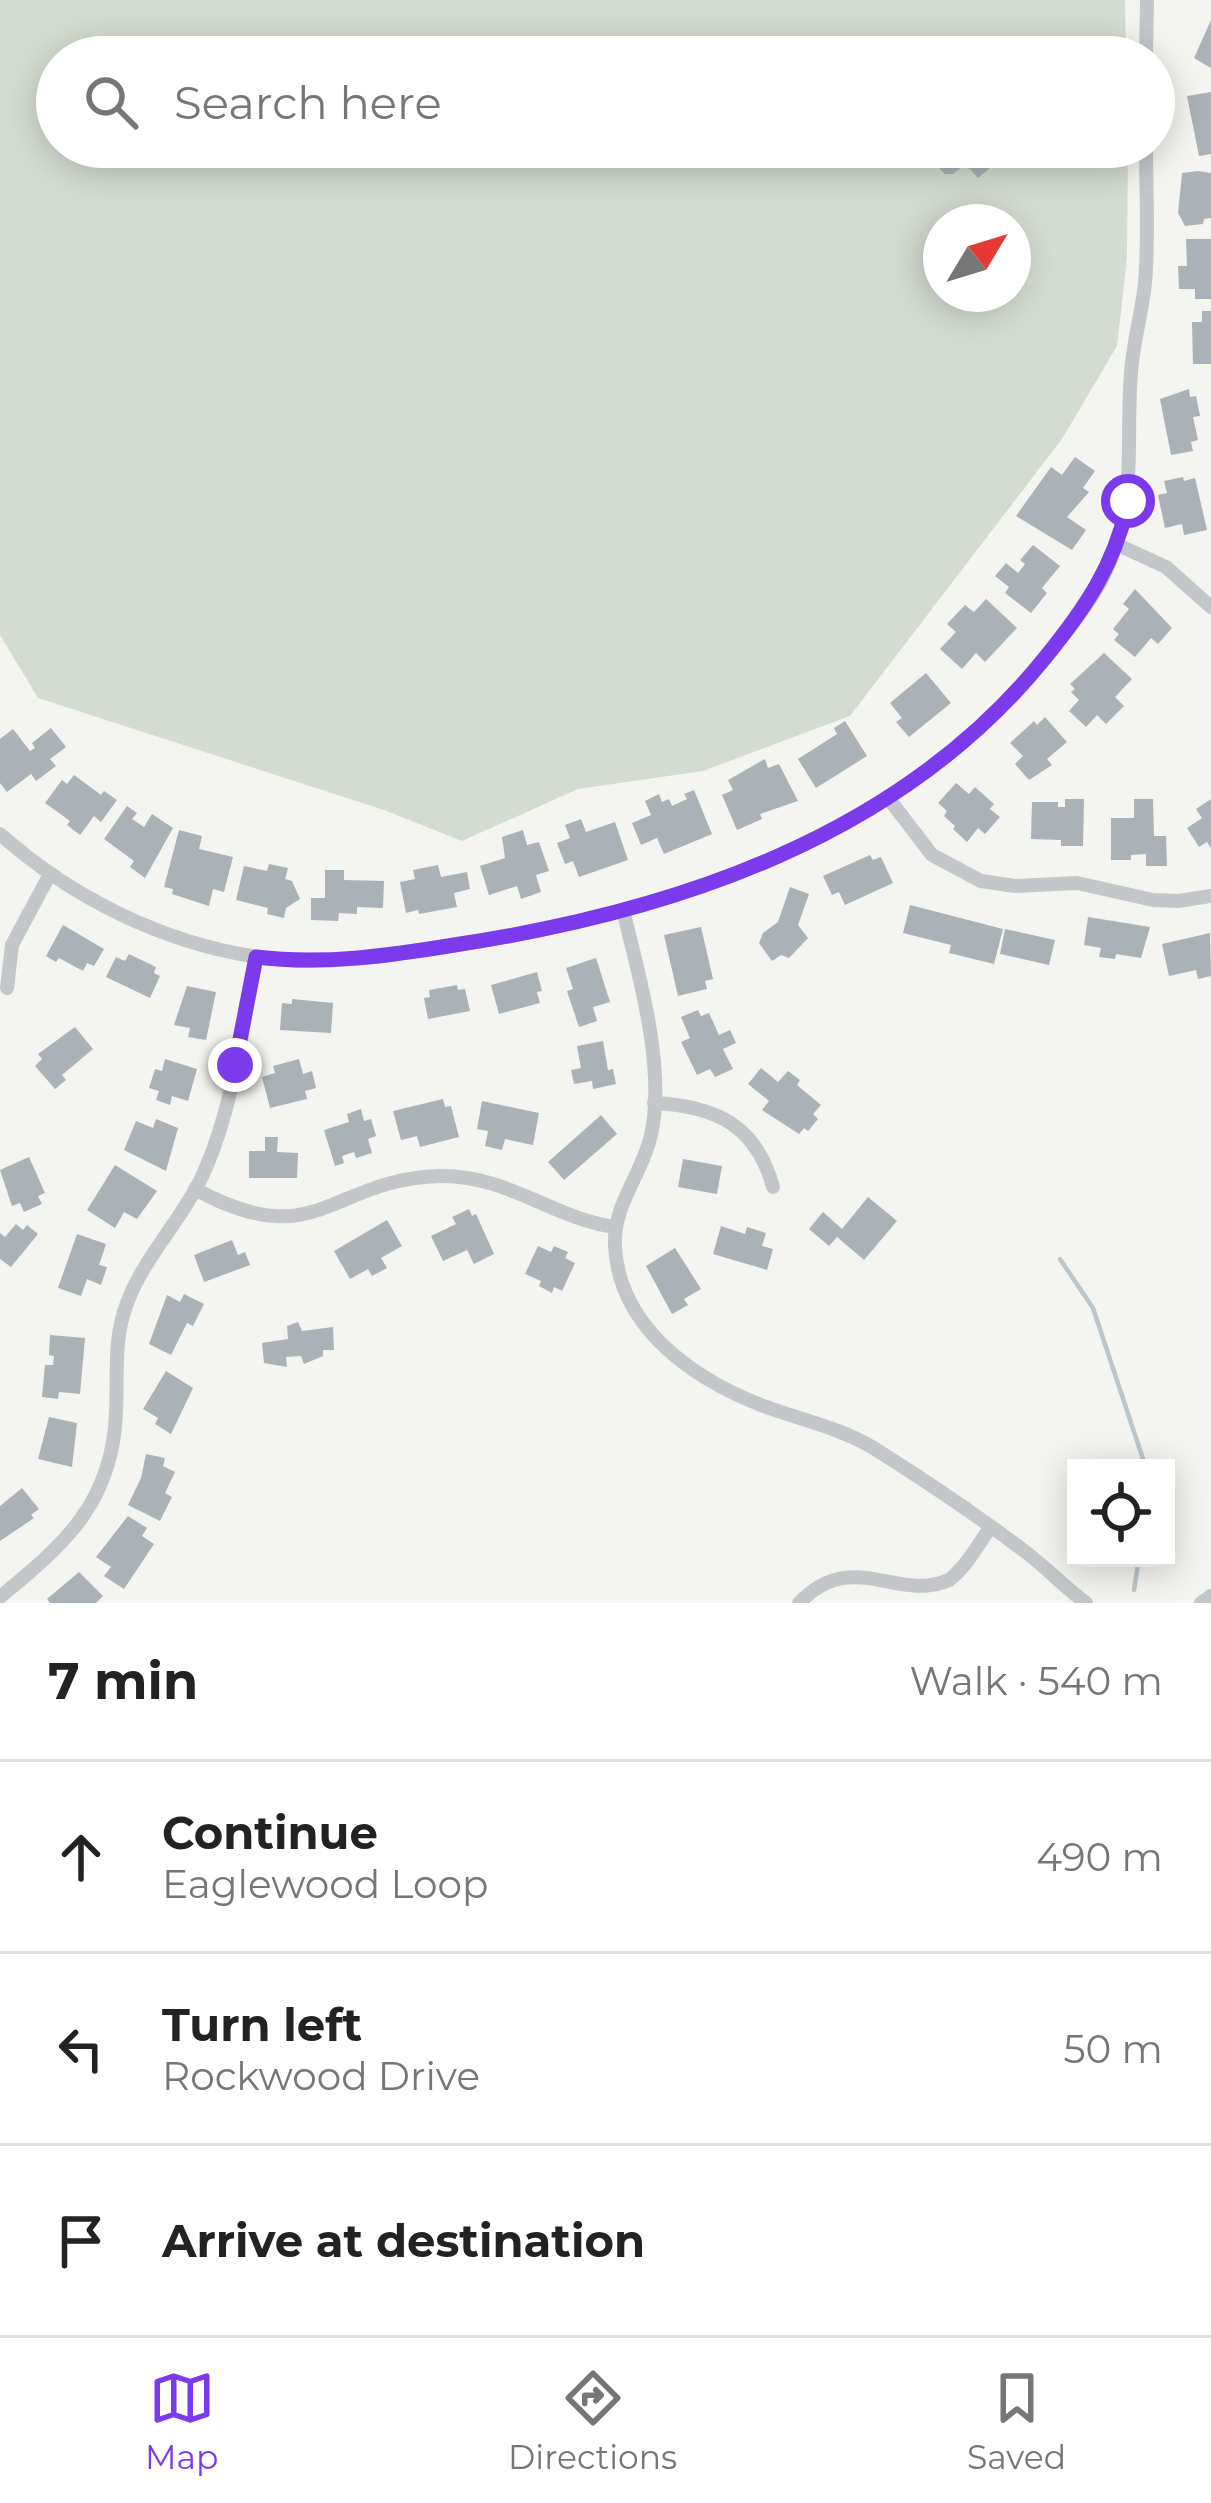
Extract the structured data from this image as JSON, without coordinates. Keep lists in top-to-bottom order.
{
  "north": "top right",
  "page": {
    "search": "Search here",
    "heading": ["7 min", "Walk · 540 m"],
    "list": [
      ["Continue", "Eaglewood Loop", "490 m"],
      ["Turn left", "Rockwood Drive", "50 m"],
      "Arrive at destination"
    ],
    "nav": ["Map", "Directions", "Saved"]
  }
}
